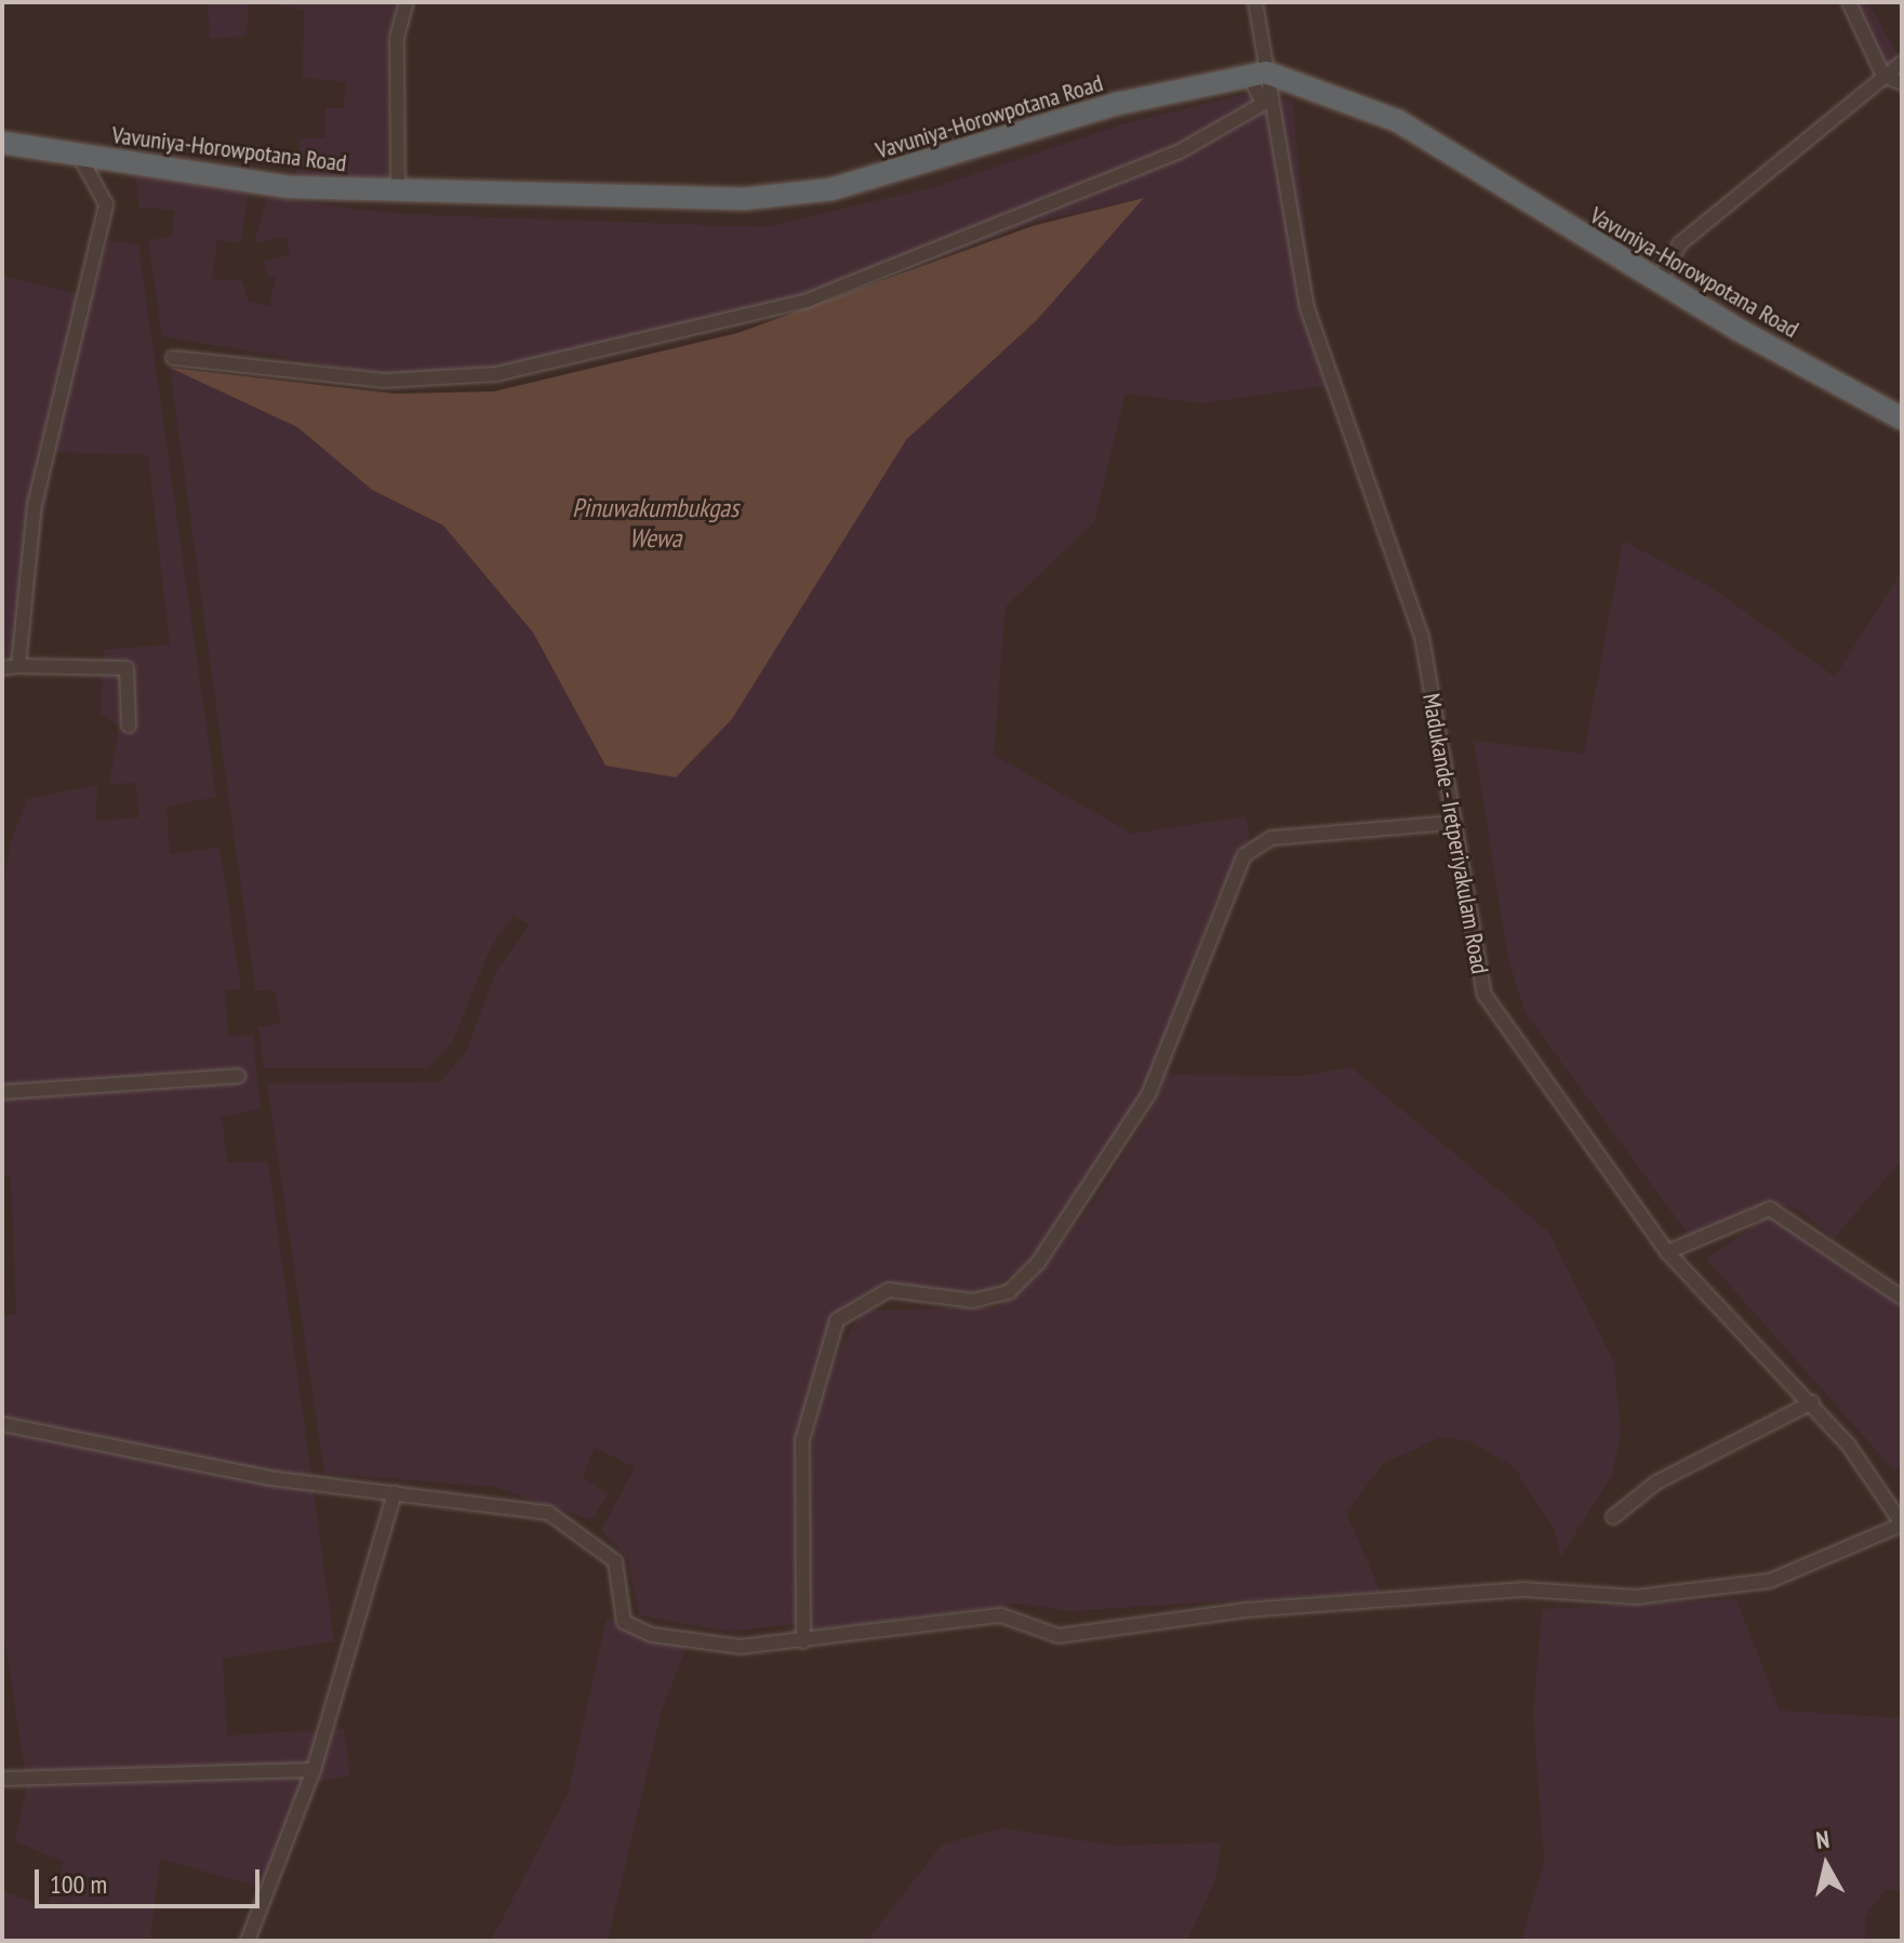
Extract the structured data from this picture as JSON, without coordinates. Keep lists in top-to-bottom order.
{
  "streets": {
    "highway": ["Vavuniya-Horowpotana Road"],
    "street": ["Madukande - Iretperiyakulam Road"]
  },
  "crossings": [
    ["Vavuniya-Horowpotana Road", "Madukande - Iretperiyakulam Road"]
  ],
  "water": ["Pinuwakumbukgas Wewa"],
  "scale_bar": "100 m",
  "north": "top"
}
